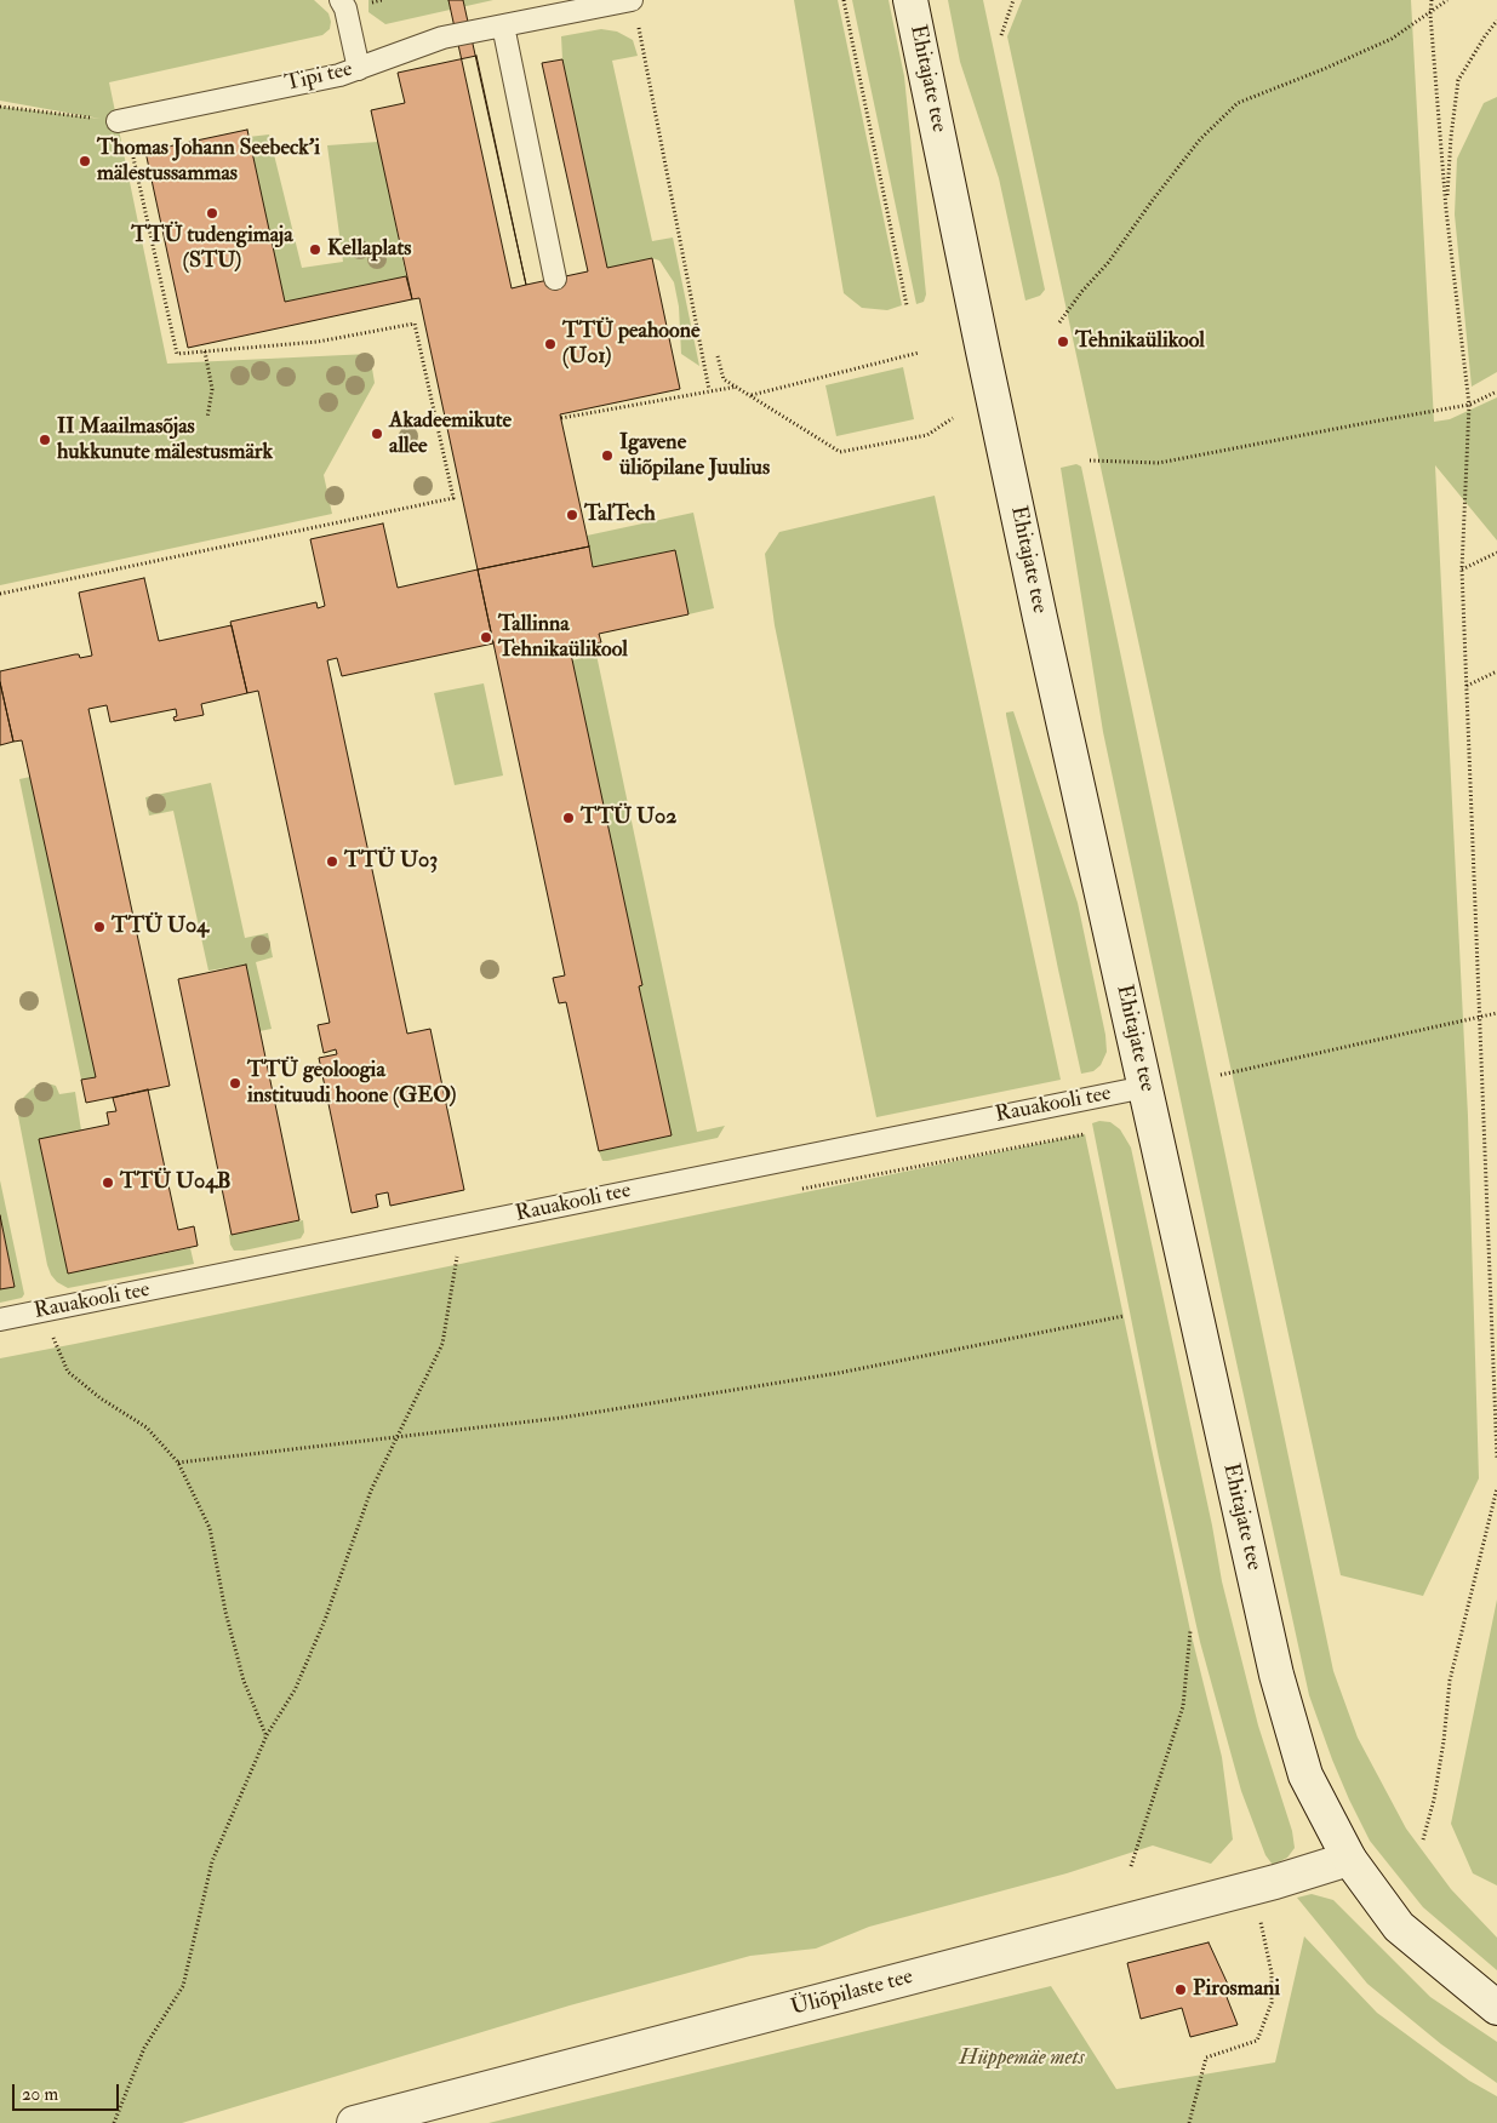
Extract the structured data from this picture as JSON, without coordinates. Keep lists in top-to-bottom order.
{
  "streets": {
    "main road": ["Ehitajate tee", "Üliõpilaste tee"],
    "lane": ["Tipi tee", "Rauakooli tee"]
  },
  "crossings": [
    ["Ehitajate tee", "Rauakooli tee"],
    ["Ehitajate tee", "Üliõpilaste tee"]
  ],
  "parks": ["Hüppemäe mets"],
  "places": [
    "Thomas Johann Seebeck'i mälestussammas",
    "TTÜ tudengimaja (STU)",
    "Kellaplats",
    "Tehnikaülikool",
    "TTÜ peahoone (U01)",
    "Akadeemikute allee",
    "II Maailmasõjas hukkunute mälestusmärk",
    "Igavene üliõpilane Juulius",
    "TalTech",
    "Tallinna Tehnikaülikool",
    "TTÜ U02",
    "TTÜ U03",
    "TTÜ U04",
    "TTÜ geoloogia instituudi hoone (GEO)",
    "TTÜ U04B",
    "Pirosmani"
  ],
  "scale_bar": "20 m"
}
